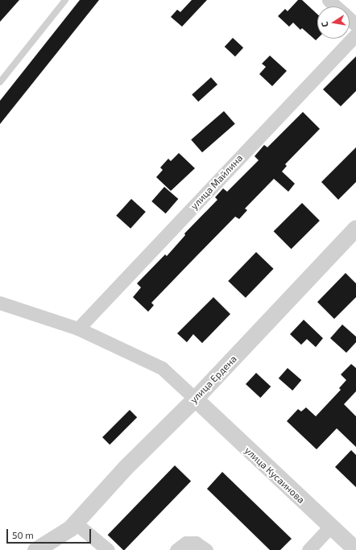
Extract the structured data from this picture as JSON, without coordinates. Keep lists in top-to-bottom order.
{
  "streets": {
    "street": ["улица Майлина", "улица Ердена", "улица Кусаинова"]
  },
  "crossings": [
    ["улица Ердена", "улица Кусаинова"]
  ],
  "scale_bar": "50 m",
  "north": "left"
}
